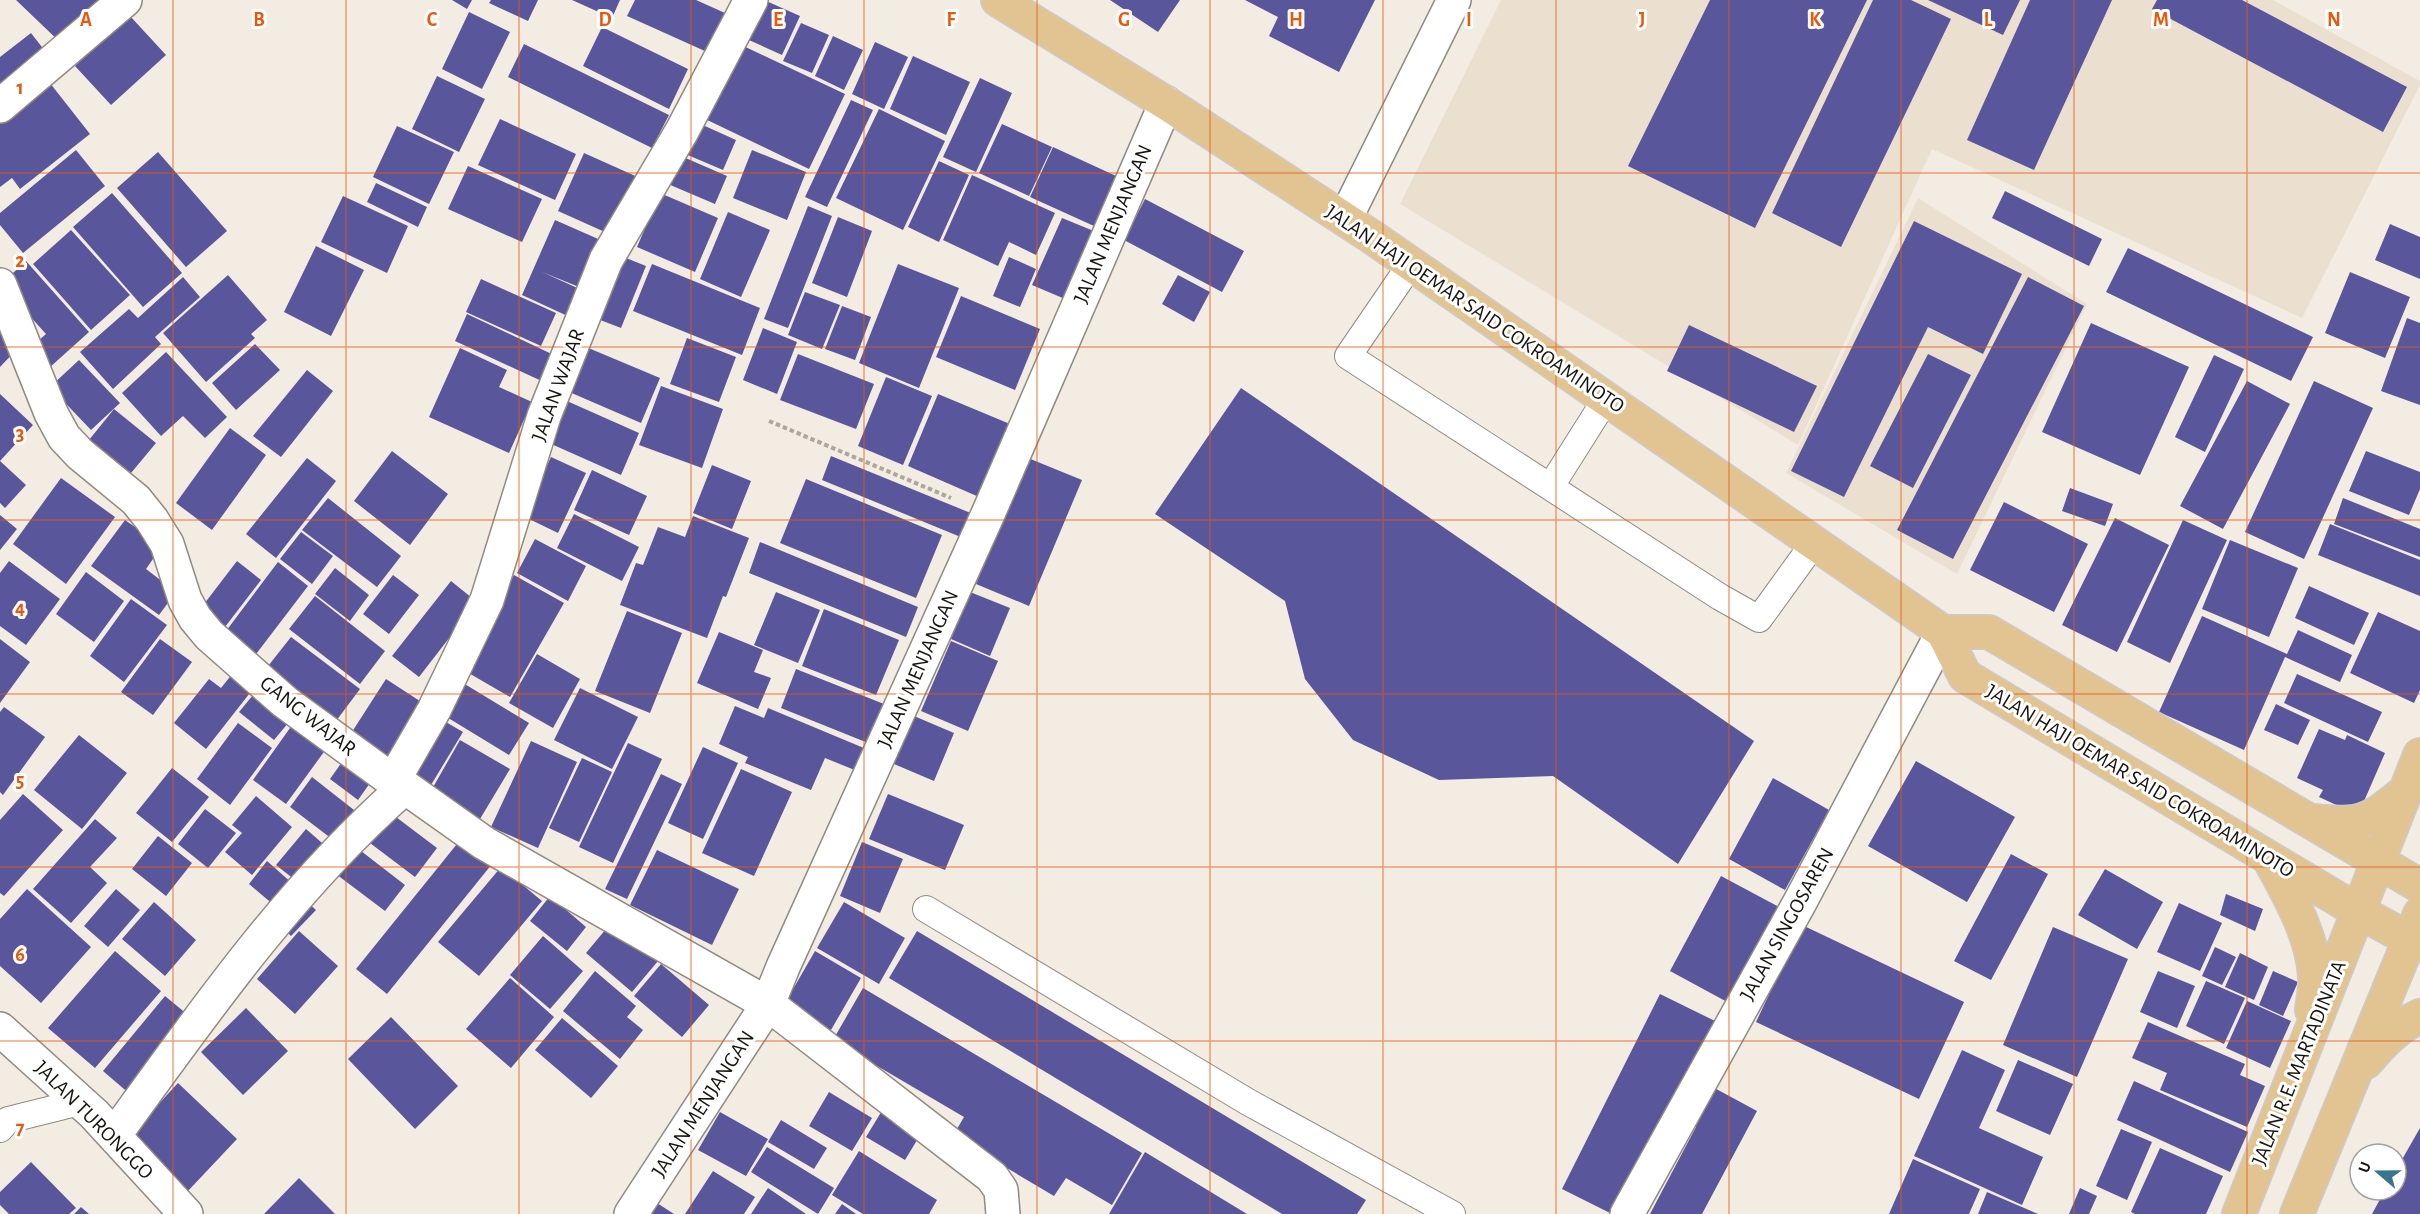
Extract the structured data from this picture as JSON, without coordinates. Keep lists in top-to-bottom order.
{
  "streets": {
    "main road": ["JALAN HAJI OEMAR SAID COKROAMINOTO", "JALAN R.E. MARTADINATA"],
    "street": [
      "JALAN MENJANGAN",
      "JALAN WAJAR",
      "GANG WAJAR",
      "JALAN SINGOSAREN",
      "JALAN TURONGGO"
    ]
  },
  "crossings": [
    ["JALAN MENJANGAN", "JALAN HAJI OEMAR SAID COKROAMINOTO"],
    ["JALAN MENJANGAN", "GANG WAJAR"],
    ["JALAN HAJI OEMAR SAID COKROAMINOTO", "JALAN SINGOSAREN"],
    ["JALAN HAJI OEMAR SAID COKROAMINOTO", "JALAN R.E. MARTADINATA"],
    ["JALAN WAJAR", "GANG WAJAR"],
    ["JALAN WAJAR", "JALAN TURONGGO"]
  ],
  "north": "left",
  "grid": {
    "columns": [
      "A",
      "B",
      "C",
      "D",
      "E",
      "F",
      "G",
      "H",
      "I",
      "J",
      "K",
      "L",
      "M",
      "N"
    ],
    "rows": [
      "1",
      "2",
      "3",
      "4",
      "5",
      "6",
      "7"
    ]
  }
}
